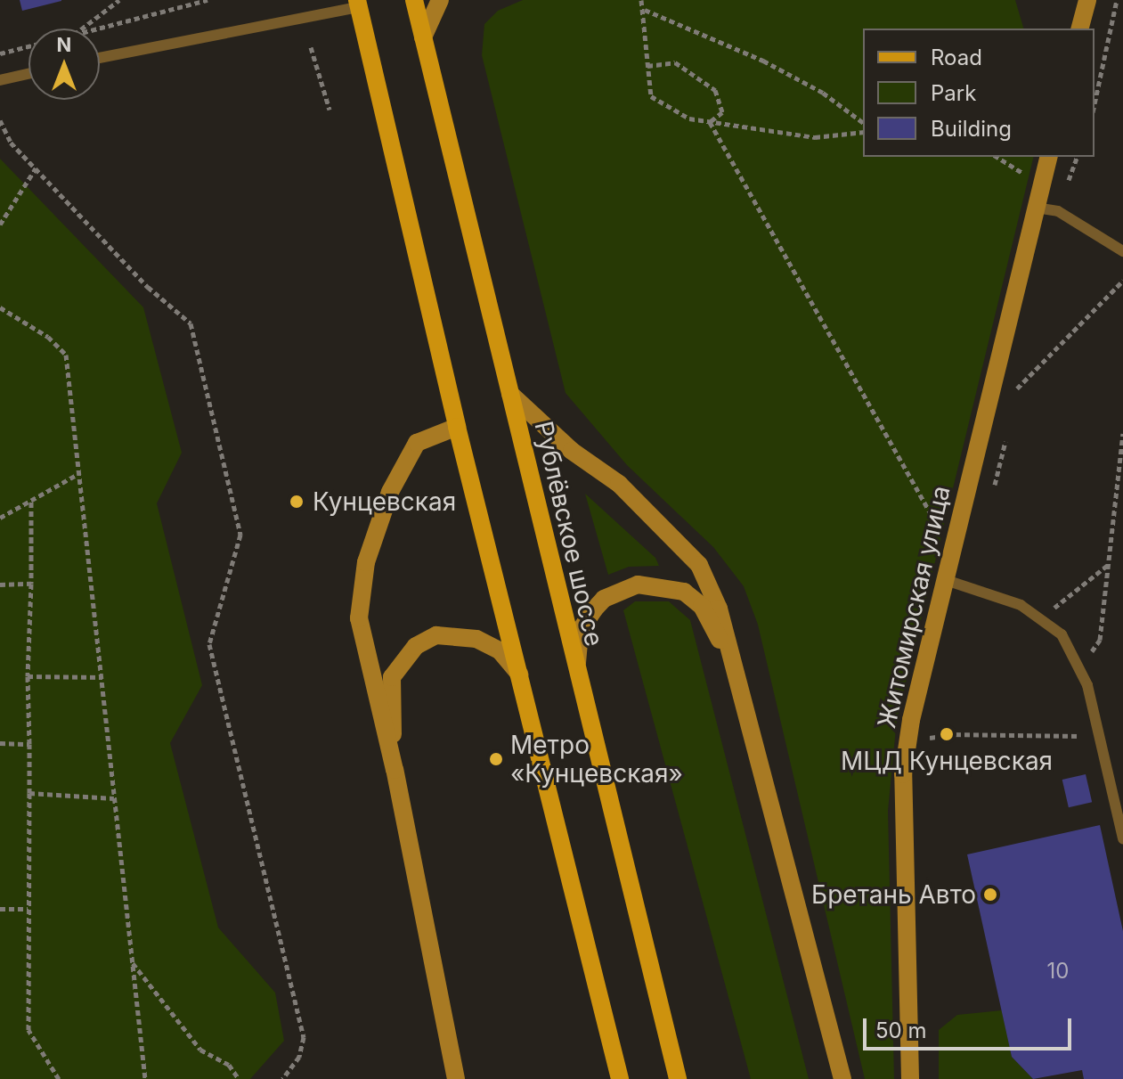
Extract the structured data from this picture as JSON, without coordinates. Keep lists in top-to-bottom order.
{
  "streets": {
    "main road": ["Рублёвское шоссе"],
    "street": ["Житомирская улица"]
  },
  "places": [
    "Кунцевская",
    "МЦД Кунцевская",
    "Метро «Кунцевская»",
    "Бретань Авто"
  ],
  "house_numbers": ["10"],
  "legend": ["Road", "Park", "Building"],
  "scale_bar": "50 m",
  "north": "top"
}
